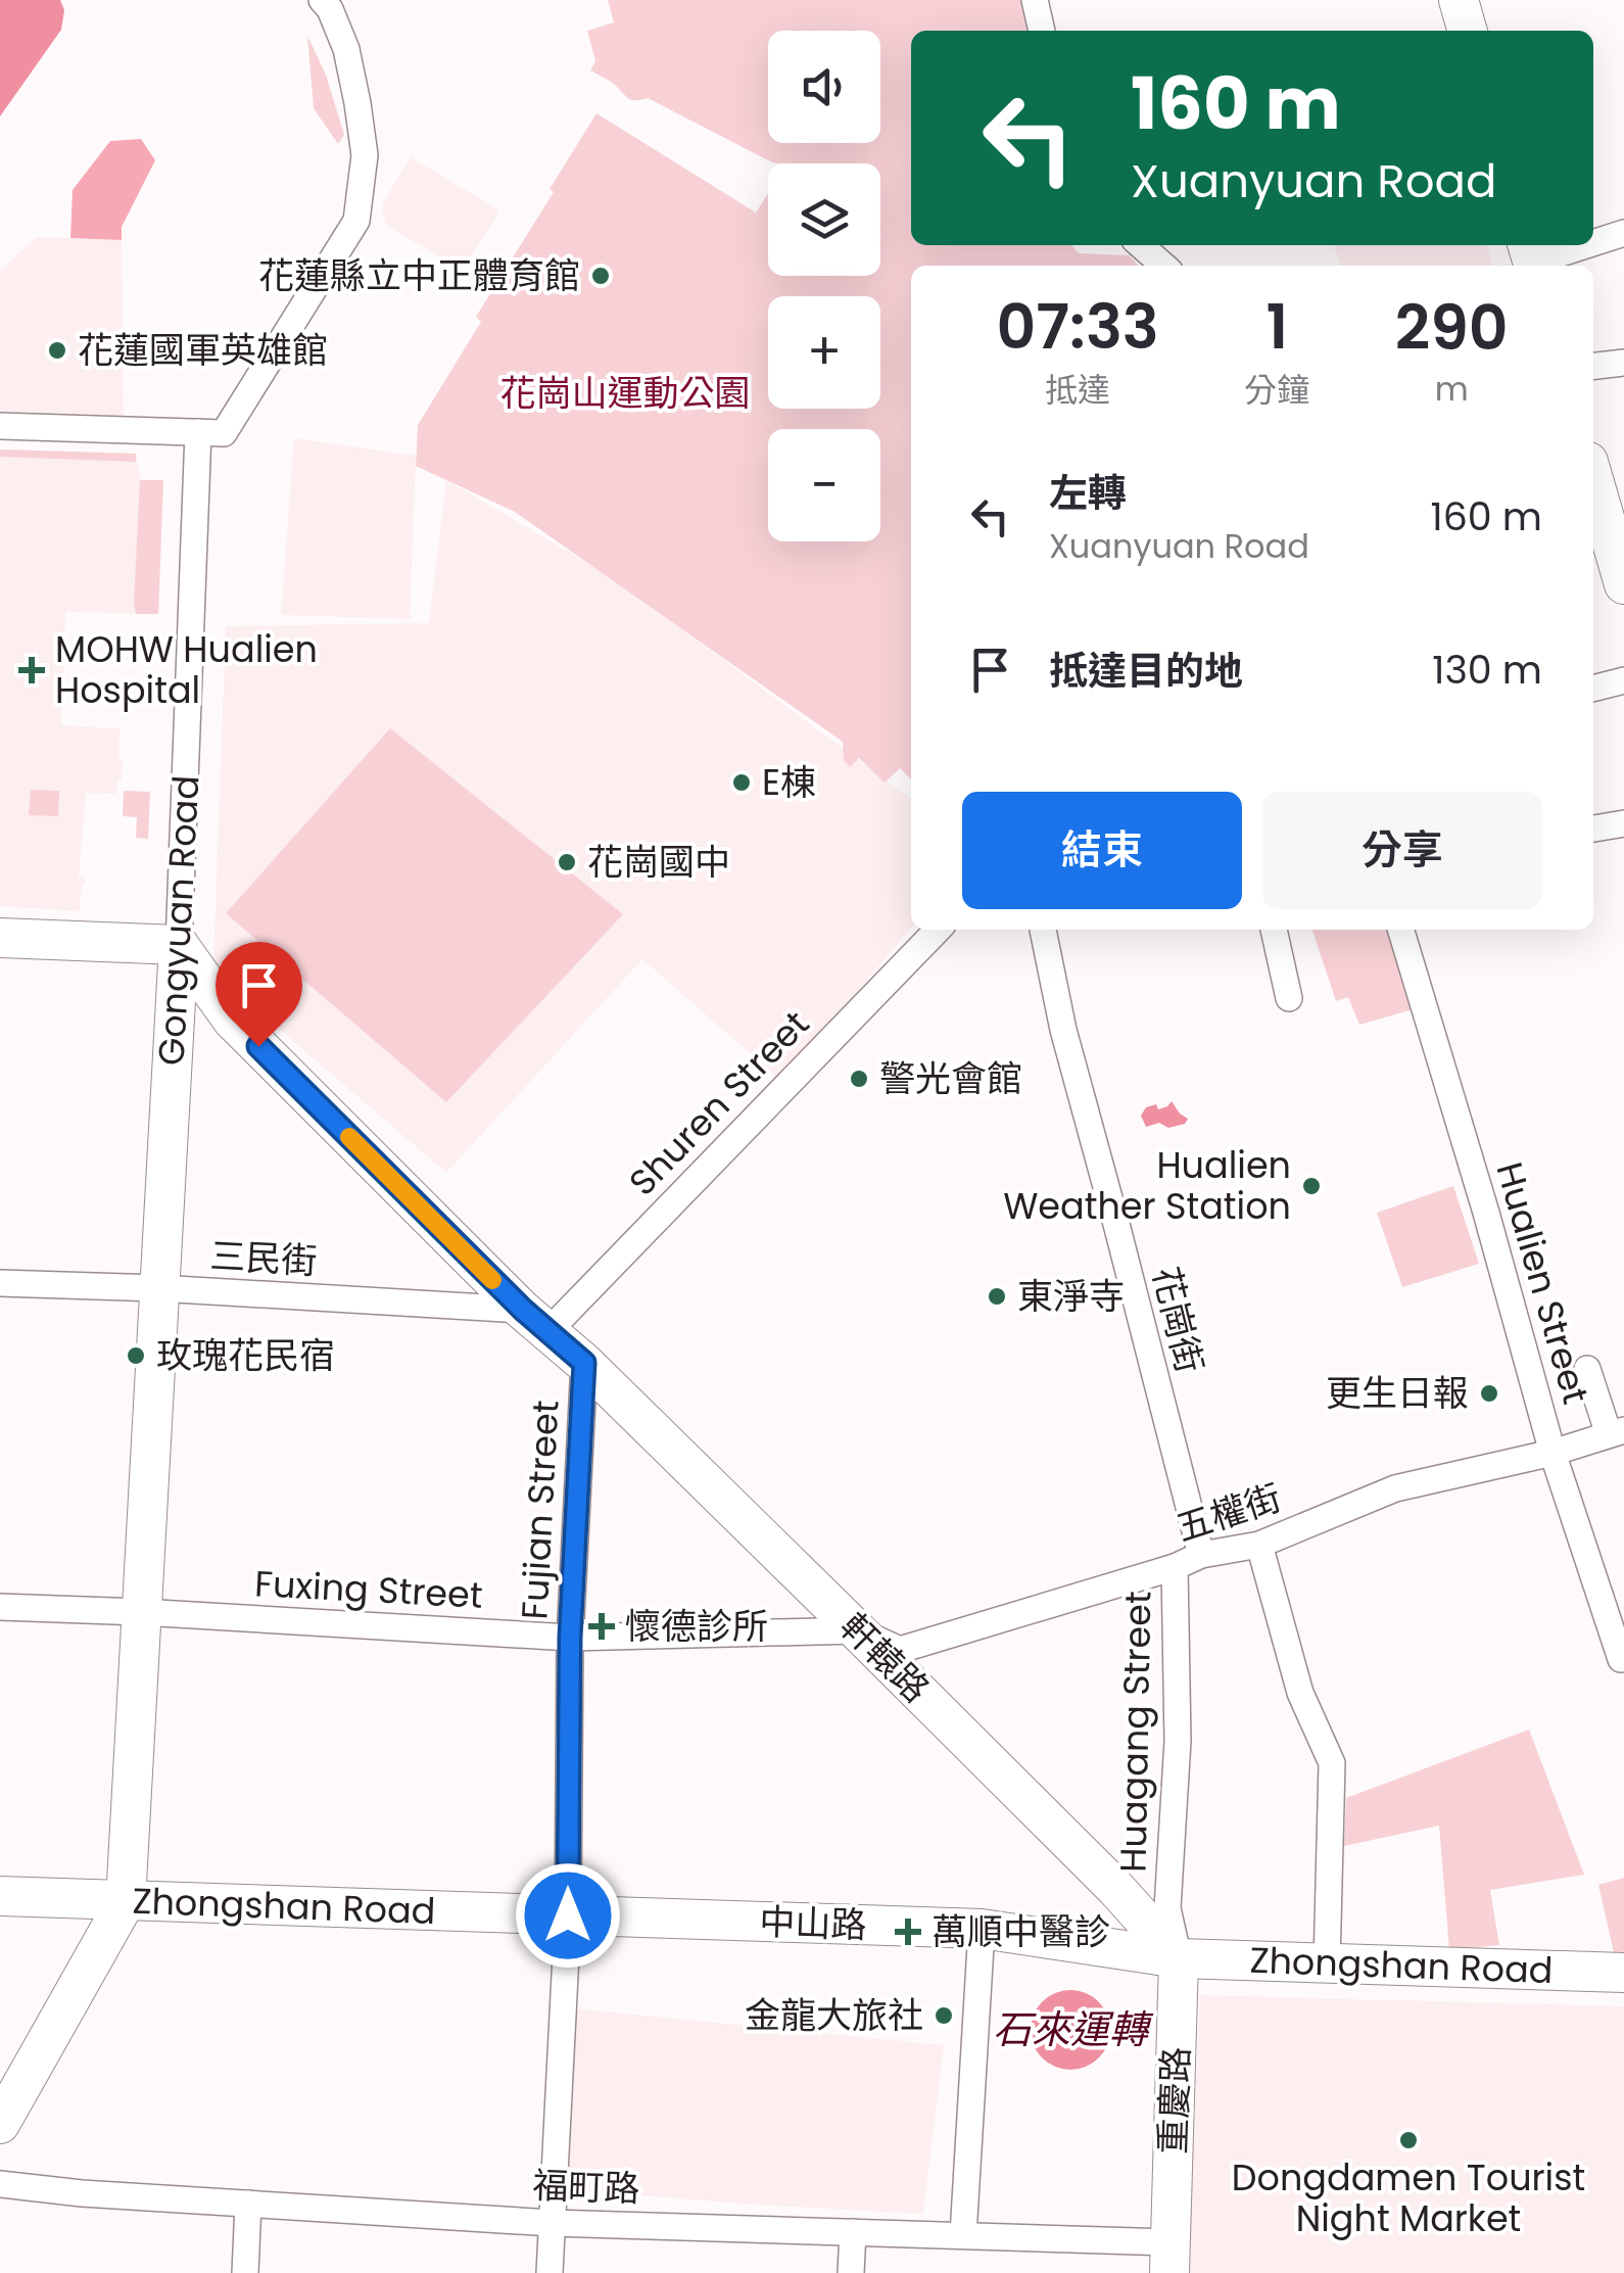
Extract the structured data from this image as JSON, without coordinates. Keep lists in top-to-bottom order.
{
  "streets": {
    "street": [
      "Gongyuan Road",
      "Shuren Street",
      "三民街",
      "Hualien Street",
      "花崗街",
      "Fujian Street",
      "五權街",
      "Fuxing Street",
      "軒轅路",
      "Huagang Street",
      "Zhongshan Road",
      "中山路",
      "重慶路",
      "福町路"
    ]
  },
  "crossings": [
    ["Gongyuan Road", "三民街"],
    ["Gongyuan Road", "Fuxing Street"],
    ["Gongyuan Road", "軒轅路"],
    ["Gongyuan Road", "Zhongshan Road"],
    ["Shuren Street", "三民街"],
    ["Shuren Street", "軒轅路"],
    ["三民街", "軒轅路"],
    ["Hualien Street", "五權街"],
    ["花崗街", "五權街"],
    ["Fujian Street", "Fuxing Street"],
    ["Fujian Street", "軒轅路"],
    ["Fujian Street", "Zhongshan Road"],
    ["Fujian Street", "中山路"],
    ["Fujian Street", "福町路"],
    ["五權街", "Fuxing Street"],
    ["五權街", "軒轅路"],
    ["五權街", "Huagang Street"],
    ["Fuxing Street", "軒轅路"],
    ["軒轅路", "Huagang Street"],
    ["軒轅路", "Zhongshan Road"],
    ["軒轅路", "中山路"],
    ["軒轅路", "重慶路"],
    ["Huagang Street", "Zhongshan Road"],
    ["Huagang Street", "中山路"],
    ["Huagang Street", "重慶路"],
    ["Zhongshan Road", "中山路"],
    ["Zhongshan Road", "重慶路"],
    ["中山路", "重慶路"],
    ["重慶路", "福町路"]
  ],
  "water": ["石來運轉"],
  "parks": ["花崗山運動公園"],
  "places": {
    "other": [
      "花蓮縣立中正體育館",
      "花蓮國軍英雄館",
      "E棟",
      "花崗國中",
      "警光會館",
      "Hualien Weather Station",
      "東淨寺",
      "玫瑰花民宿",
      "更生日報",
      "金龍大旅社",
      "Dongdamen Tourist Night Market"
    ],
    "health": ["MOHW Hualien Hospital", "懷德診所", "萬順中醫診"]
  },
  "page": {
    "map_buttons": ["+", "−"],
    "turn": ["160 m", "Xuanyuan Road"],
    "eta": [
      "07:33",
      "抵達",
      "1",
      "分鐘",
      "290",
      "m"
    ],
    "list": [
      {
        "name": "左轉",
        "note": "Xuanyuan Road",
        "value": "160 m"
      },
      {
        "name": "抵達目的地",
        "value": "130 m"
      }
    ],
    "buttons": ["結束", "分享"]
  }
}
